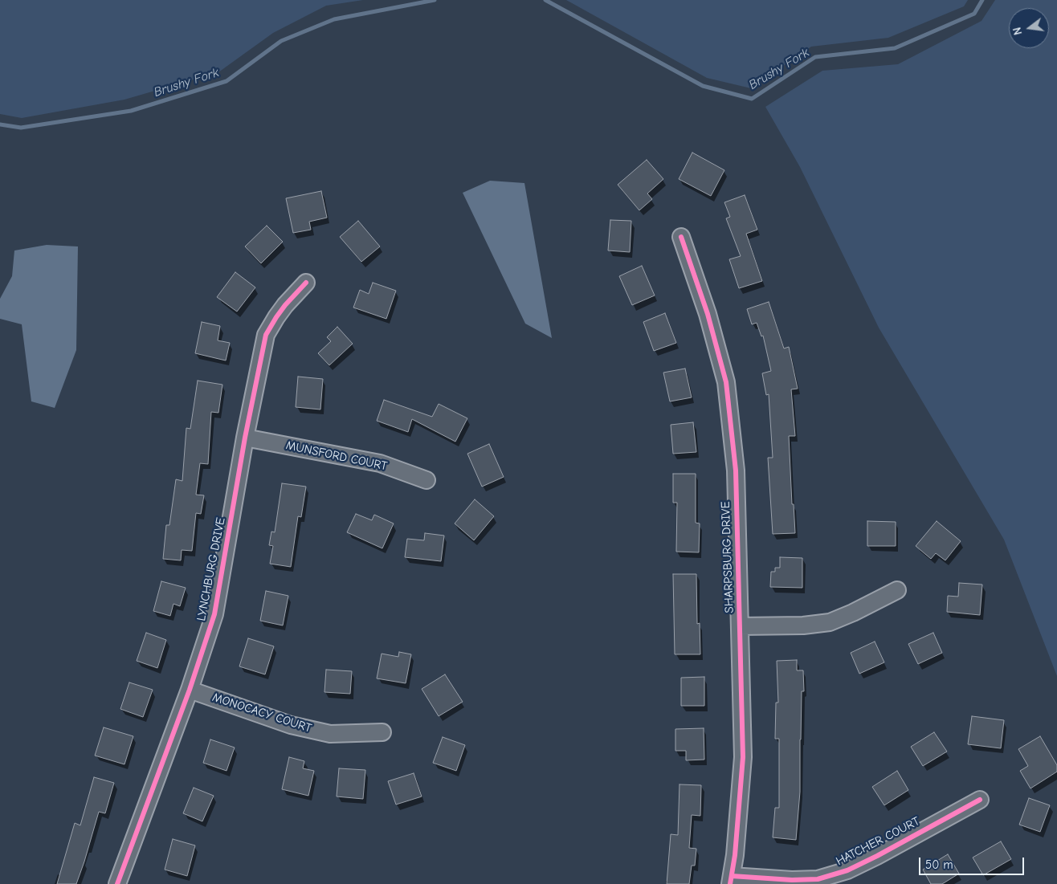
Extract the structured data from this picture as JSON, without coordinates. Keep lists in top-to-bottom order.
{
  "streets": {
    "street": [
      "MUNSFORD COURT",
      "SHARPSBURG DRIVE",
      "LYNCHBURG DRIVE",
      "MONOCACY COURT",
      "HATCHER COURT"
    ]
  },
  "crossings": [
    ["MUNSFORD COURT", "LYNCHBURG DRIVE"],
    ["SHARPSBURG DRIVE", "HATCHER COURT"],
    ["LYNCHBURG DRIVE", "MONOCACY COURT"]
  ],
  "water": ["Brushy Fork"],
  "scale_bar": "50 m",
  "north": "left"
}
